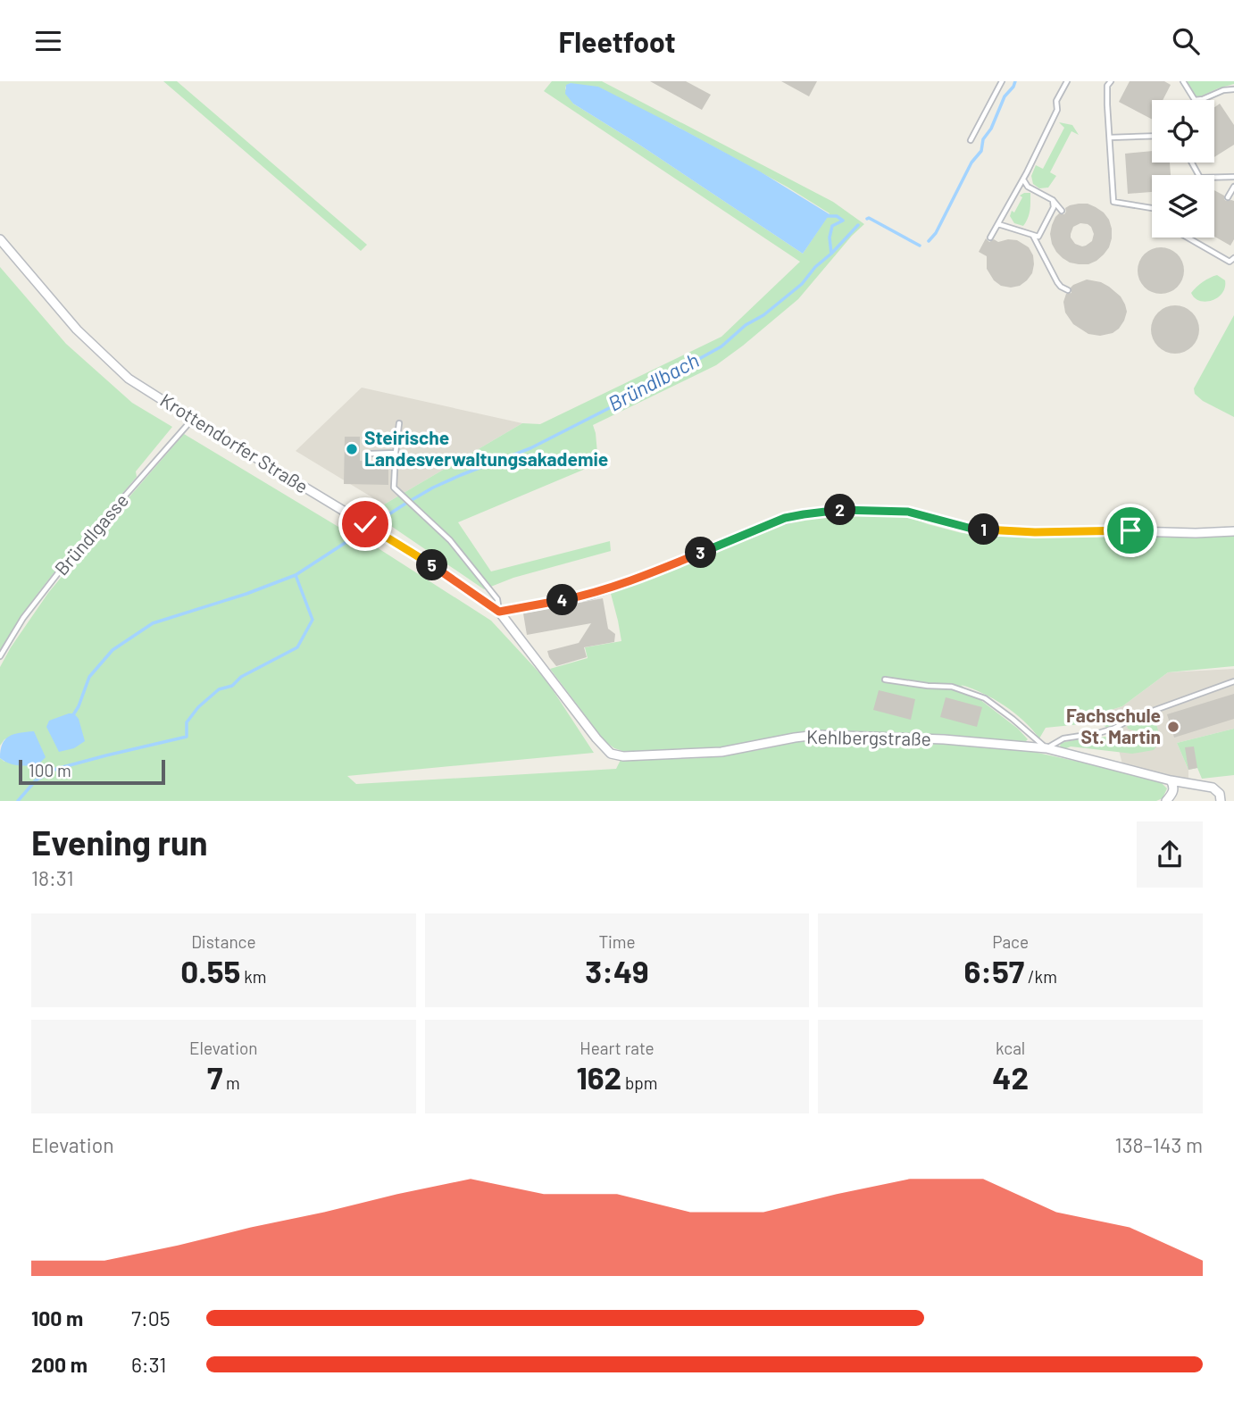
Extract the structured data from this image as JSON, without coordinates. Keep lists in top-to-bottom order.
{
  "streets": {
    "street": ["Krottendorfer Straße", "Kehlbergstraße"],
    "lane": ["Bründlgasse"]
  },
  "crossings": [
    ["Krottendorfer Straße", "Bründlgasse"],
    ["Krottendorfer Straße", "Kehlbergstraße"]
  ],
  "water": ["Bründlbach"],
  "places": ["Steirische Landesverwaltungsakademie", "Fachschule St. Martin"],
  "scale_bar": "100 m",
  "page": {
    "header": "Fleetfoot",
    "pins": [
      "2",
      "1",
      "3",
      "5",
      "4"
    ],
    "scale": "100 m",
    "heading": ["Evening run", "18:31"],
    "stats": [
      ["Distance", "0.55 km"],
      ["Time", "3:49"],
      ["Pace", "6:57 /km"],
      ["Elevation", "7 m"],
      ["Heart rate", "162 bpm"],
      ["kcal", "42"]
    ],
    "chart": ["Elevation", "138–143 m"],
    "list": [
      {
        "name": "100 m",
        "note": "7:05"
      },
      {
        "name": "200 m",
        "note": "6:31"
      }
    ]
  }
}
